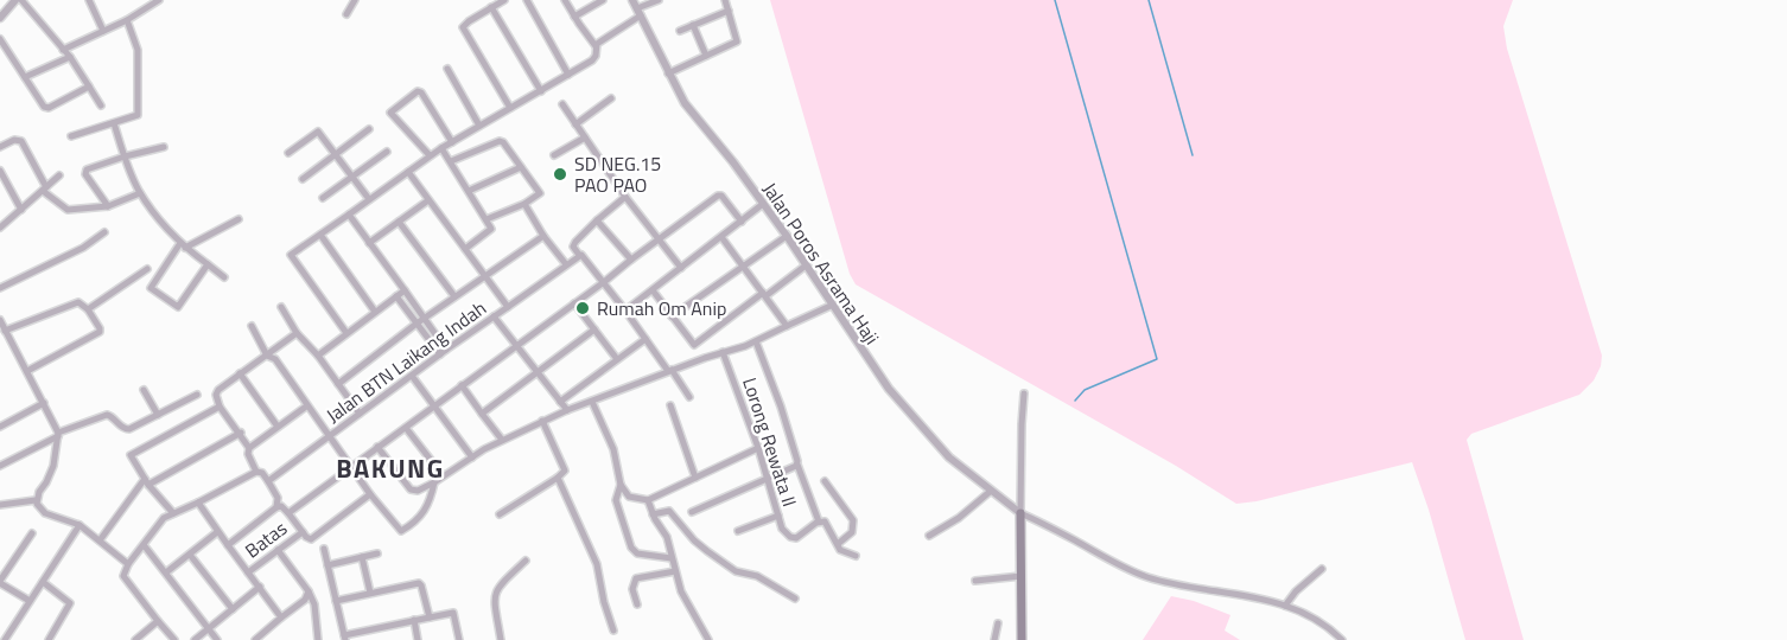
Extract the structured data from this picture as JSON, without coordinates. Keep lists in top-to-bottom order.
{
  "streets": {
    "street": [
      "Jalan Poros Asrama Haji",
      "Jalan BTN Laikang Indah",
      "Lorong Rewata II",
      "Batas"
    ]
  },
  "districts": ["BAKUNG"],
  "places": ["SD NEG.15 PAO PAO", "Rumah Om Anip"]
}
